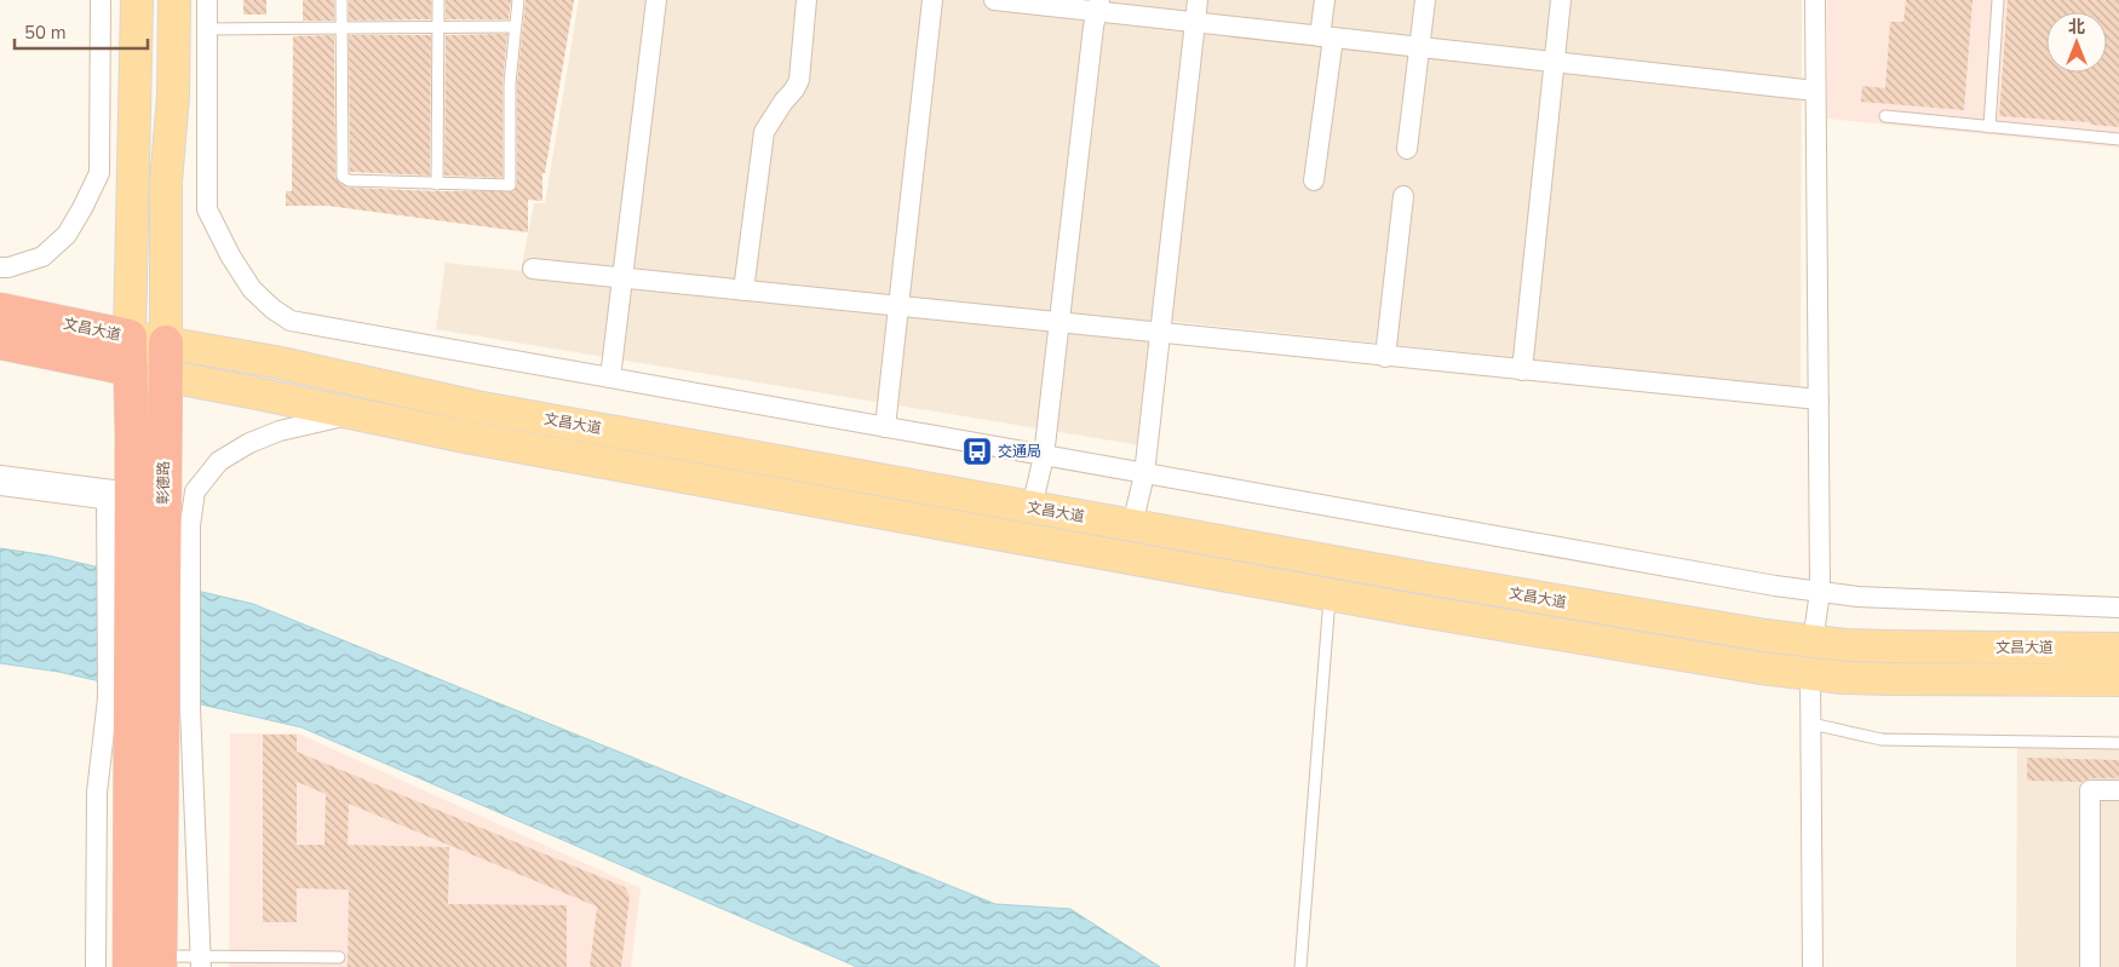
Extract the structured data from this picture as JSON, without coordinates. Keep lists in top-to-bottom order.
{
  "streets": {
    "highway": ["文昌大道", "彰德路"]
  },
  "crossings": [
    ["文昌大道", "彰德路"]
  ],
  "places": {
    "bus stop": ["交通局"]
  },
  "scale_bar": "50 m",
  "north": "top"
}
